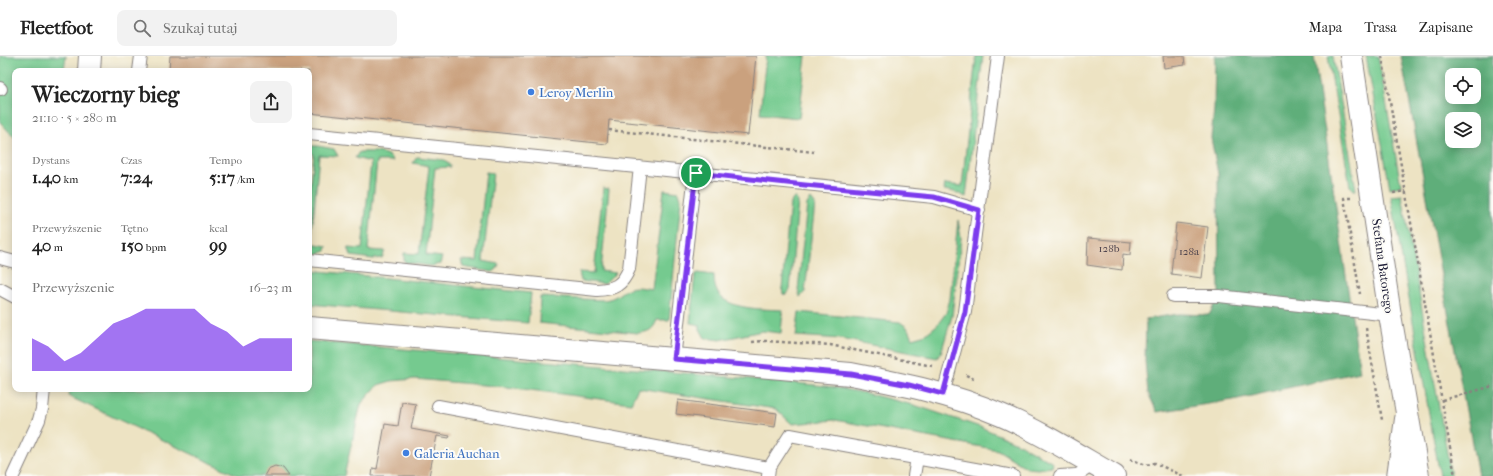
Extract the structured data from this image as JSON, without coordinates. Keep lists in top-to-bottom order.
{
  "streets": {
    "street": ["Stefana Batorego"]
  },
  "places": ["Leroy Merlin", "Galeria Auchan"],
  "house_numbers": ["128b", "128a"],
  "page": {
    "header": "Fleetfoot",
    "search": "Szukaj tutaj",
    "nav": ["Mapa", "Trasa", "Zapisane"],
    "heading": ["Wieczorny bieg", "21:10 · 5 × 280 m"],
    "stats": [
      ["Dystans", "1.40 km"],
      ["Czas", "7:24"],
      ["Tempo", "5:17 /km"],
      ["Przewyższenie", "40 m"],
      ["Tętno", "150 bpm"],
      ["kcal", "99"]
    ],
    "chart": ["Przewyższenie", "16–23 m"]
  }
}
